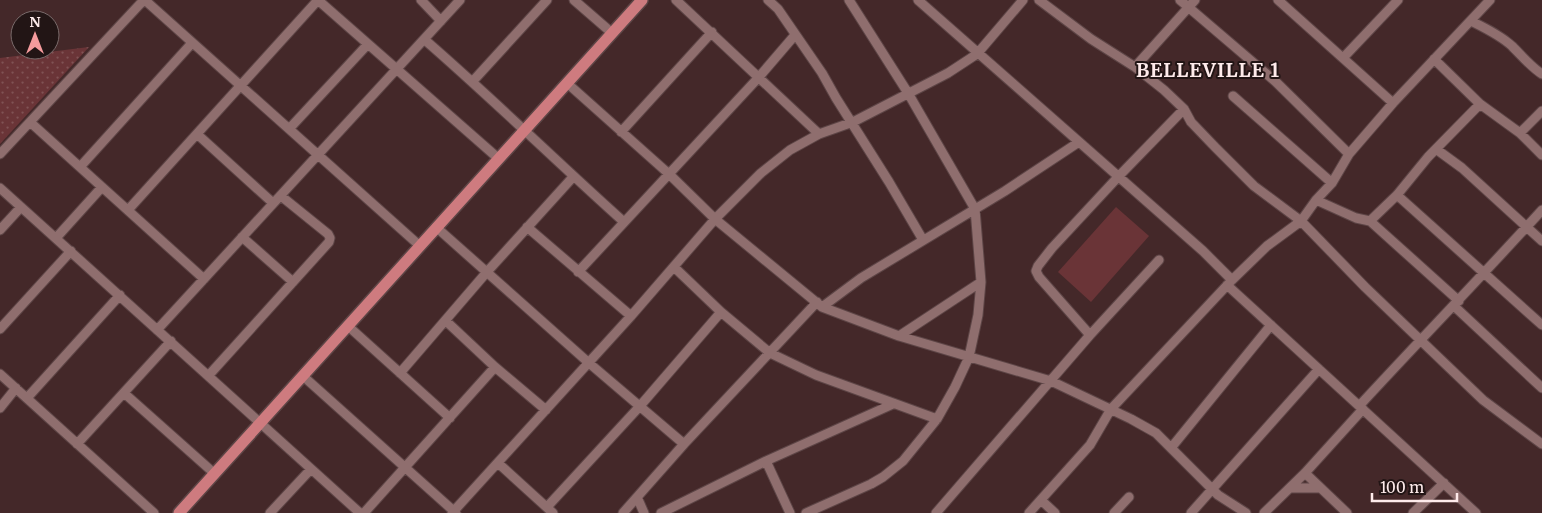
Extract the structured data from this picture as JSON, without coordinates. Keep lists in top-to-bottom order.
{
  "districts": ["BELLEVILLE 1"],
  "scale_bar": "100 m",
  "north": "top"
}
